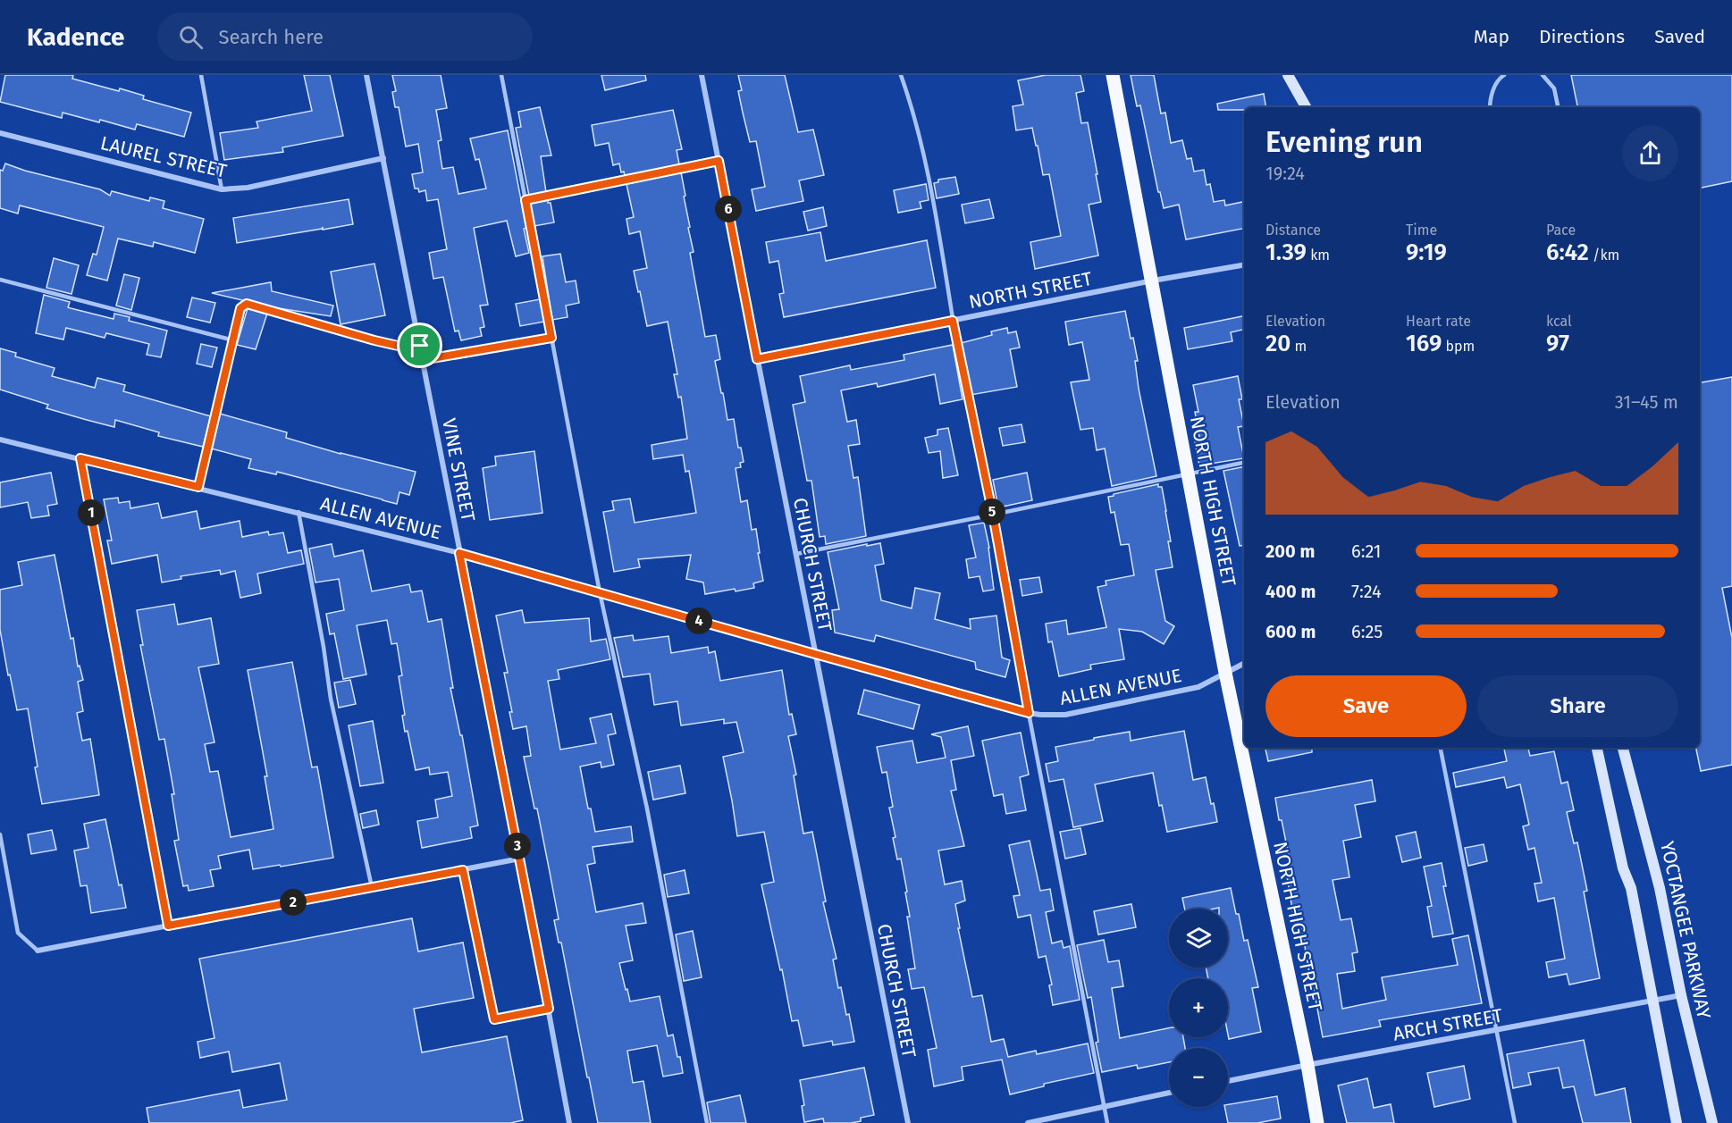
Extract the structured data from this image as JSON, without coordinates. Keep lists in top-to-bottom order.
{
  "streets": {
    "main road": ["NORTH HIGH STREET"],
    "street": [
      "LAUREL STREET",
      "NORTH STREET",
      "VINE STREET",
      "ALLEN AVENUE",
      "CHURCH STREET",
      "YOCTANGEE PARKWAY",
      "ARCH STREET"
    ]
  },
  "crossings": [
    ["LAUREL STREET", "VINE STREET"],
    ["NORTH STREET", "NORTH HIGH STREET"],
    ["NORTH STREET", "CHURCH STREET"],
    ["VINE STREET", "ALLEN AVENUE"],
    ["NORTH HIGH STREET", "ALLEN AVENUE"],
    ["NORTH HIGH STREET", "ARCH STREET"],
    ["ALLEN AVENUE", "CHURCH STREET"],
    ["YOCTANGEE PARKWAY", "ARCH STREET"]
  ],
  "page": {
    "header": "Kadence",
    "search": "Search here",
    "nav": ["Map", "Directions", "Saved"],
    "heading": ["Evening run", "19:24"],
    "pins": [
      "6",
      "5",
      "1",
      "4",
      "3",
      "2"
    ],
    "stats": [
      ["Distance", "1.39 km"],
      ["Time", "9:19"],
      ["Pace", "6:42 /km"],
      ["Elevation", "20 m"],
      ["Heart rate", "169 bpm"],
      ["kcal", "97"]
    ],
    "chart": ["Elevation", "31–45 m"],
    "list": [
      {
        "name": "200 m",
        "note": "6:21"
      },
      {
        "name": "400 m",
        "note": "7:24"
      },
      {
        "name": "600 m",
        "note": "6:25"
      }
    ],
    "buttons": ["Save", "Share"],
    "map_buttons": ["+", "−"]
  }
}
